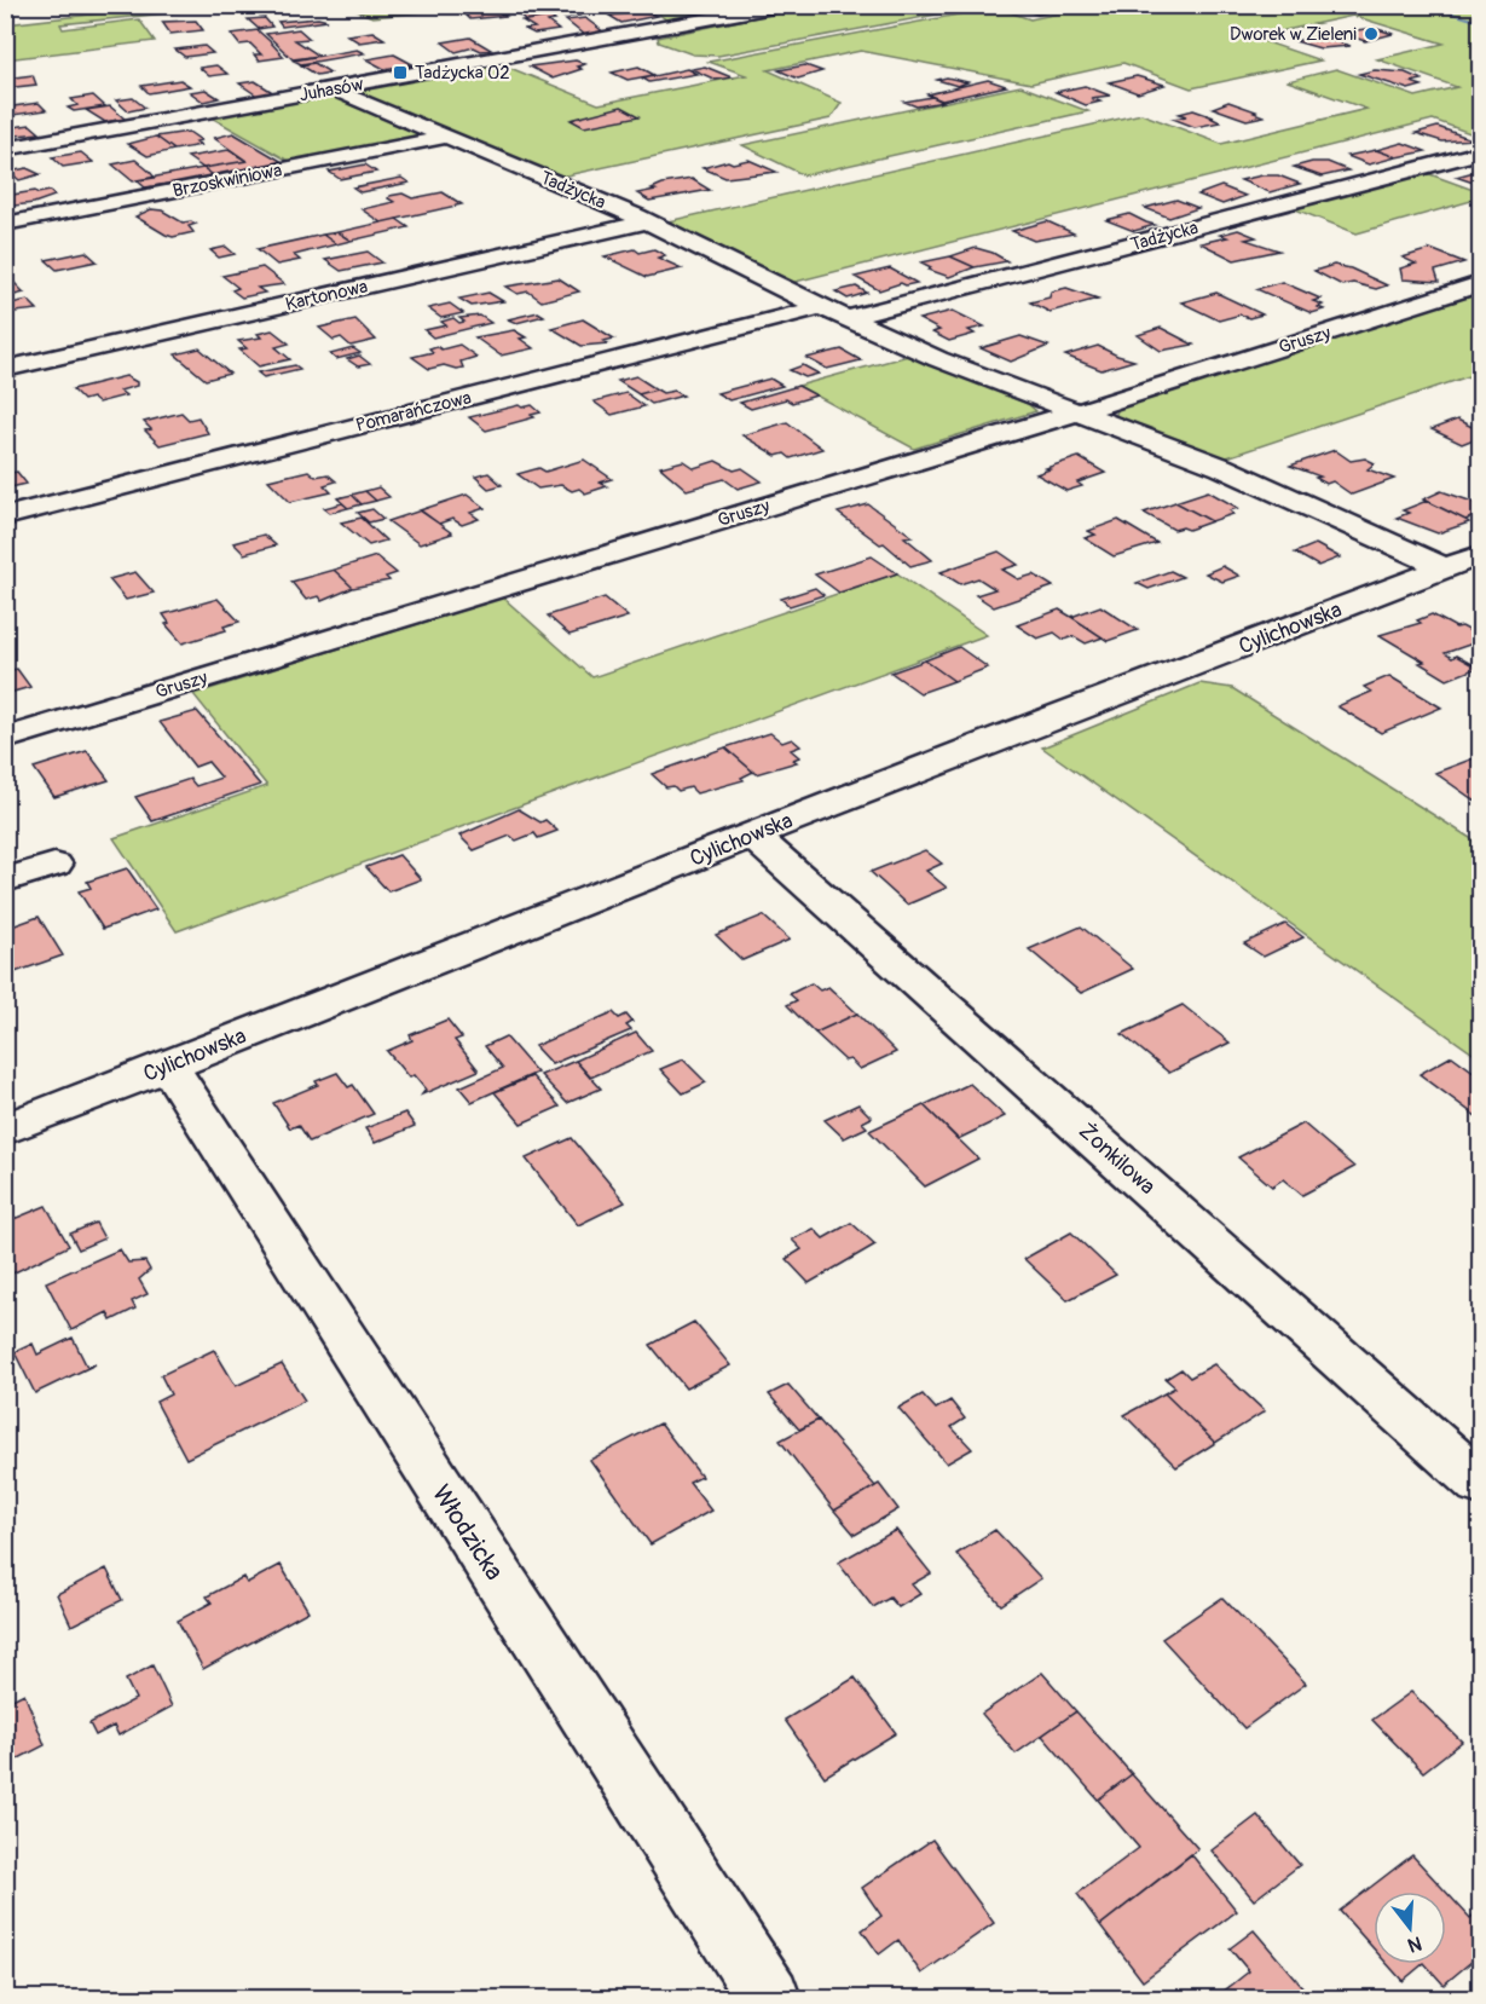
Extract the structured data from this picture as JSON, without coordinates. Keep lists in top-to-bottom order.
{
  "streets": {
    "street": [
      "Juhasów",
      "Brzoskwiniowa",
      "Tadżycka",
      "Kartonowa",
      "Gruszy",
      "Pomarańczowa",
      "Cylichowska",
      "Żonkilowa",
      "Włodzicka"
    ]
  },
  "crossings": [
    ["Juhasów", "Tadżycka"],
    ["Brzoskwiniowa", "Tadżycka"],
    ["Tadżycka", "Kartonowa"],
    ["Tadżycka", "Gruszy"],
    ["Tadżycka", "Pomarańczowa"],
    ["Tadżycka", "Cylichowska"],
    ["Cylichowska", "Żonkilowa"],
    ["Cylichowska", "Włodzicka"]
  ],
  "places": {
    "other": ["Dworek w Zieleni"],
    "transit": ["Tadżycka 02"]
  },
  "north": "bottom"
}
